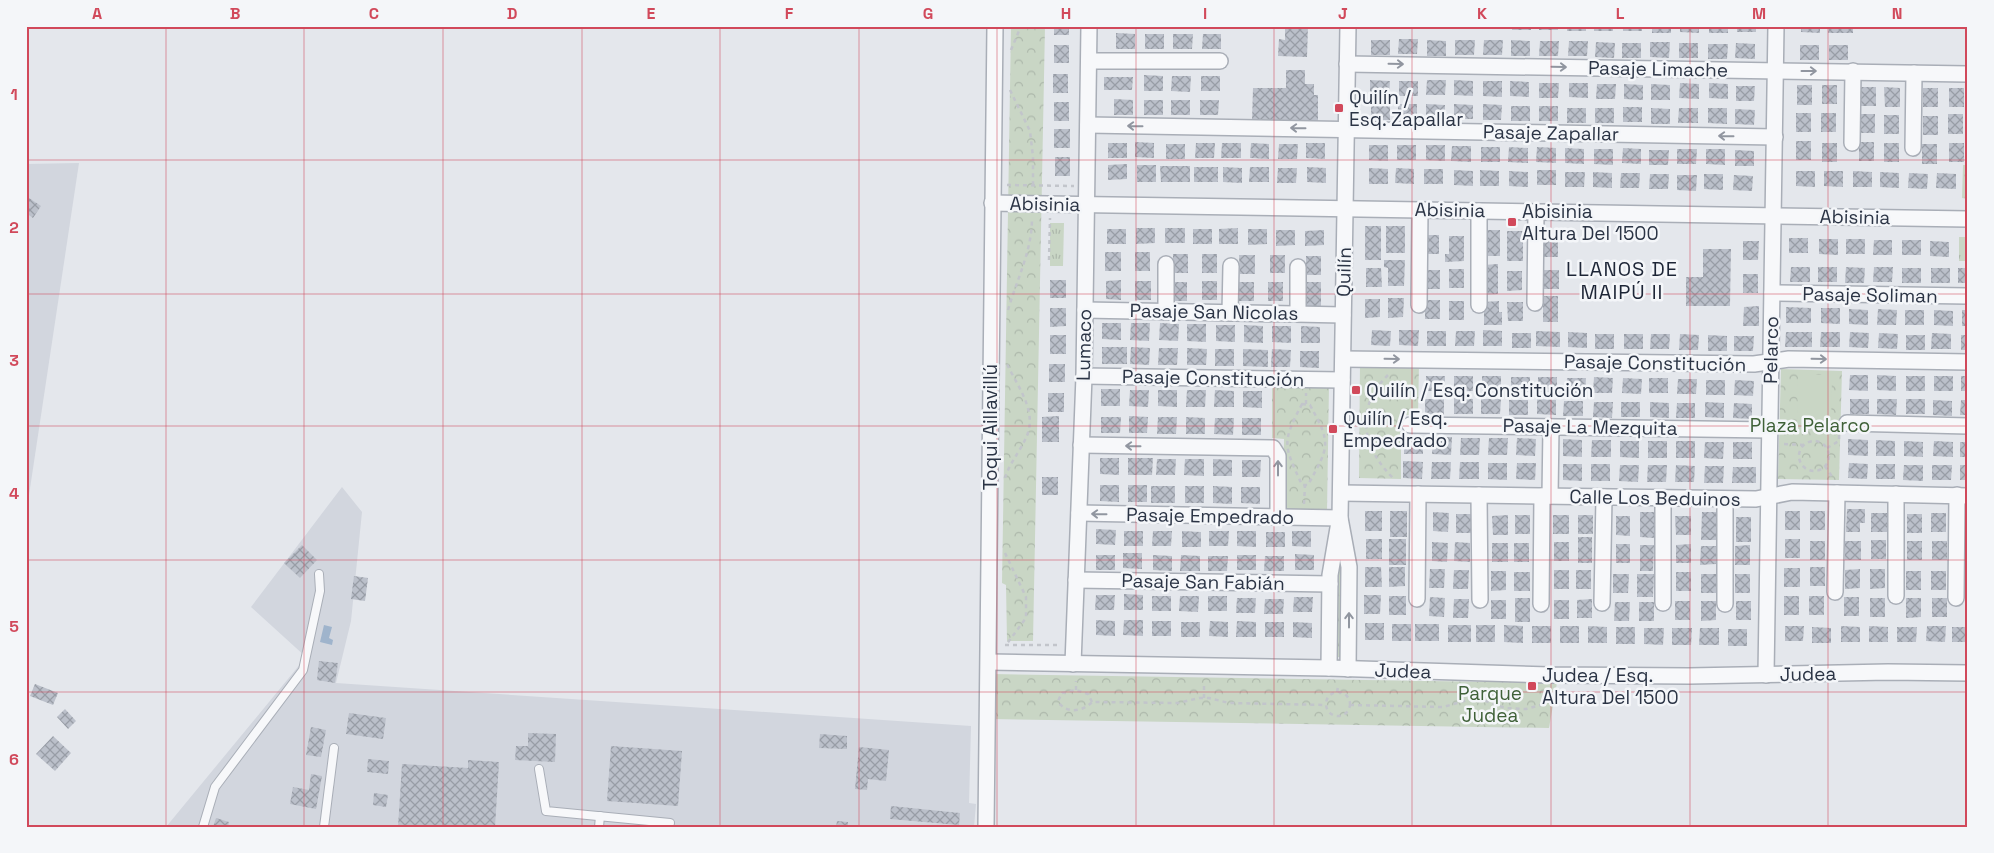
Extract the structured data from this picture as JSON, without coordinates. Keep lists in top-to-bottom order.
{
  "streets": {
    "street": [
      "Pasaje Limache",
      "Pasaje Zapallar",
      "Abisinia",
      "Quilín",
      "Pasaje Soliman",
      "Pasaje San Nicolas",
      "Lumaco",
      "Pelarco",
      "Pasaje Constitución",
      "Toqui Aillavillú",
      "Pasaje La Mezquita",
      "Calle Los Beduinos",
      "Pasaje Empedrado",
      "Pasaje San Fabián",
      "Judea"
    ]
  },
  "crossings": [
    ["Pasaje Limache", "Quilín"],
    ["Pasaje Limache", "Pelarco"],
    ["Pasaje Zapallar", "Quilín"],
    ["Pasaje Zapallar", "Lumaco"],
    ["Pasaje Zapallar", "Pelarco"],
    ["Abisinia", "Quilín"],
    ["Abisinia", "Lumaco"],
    ["Abisinia", "Pelarco"],
    ["Abisinia", "Toqui Aillavillú"],
    ["Quilín", "Pasaje San Nicolas"],
    ["Quilín", "Pasaje Constitución"],
    ["Quilín", "Calle Los Beduinos"],
    ["Quilín", "Pasaje Empedrado"],
    ["Quilín", "Pasaje San Fabián"],
    ["Quilín", "Judea"],
    ["Pasaje Soliman", "Pelarco"],
    ["Pasaje San Nicolas", "Lumaco"],
    ["Lumaco", "Pasaje Constitución"],
    ["Lumaco", "Pasaje Empedrado"],
    ["Lumaco", "Pasaje San Fabián"],
    ["Lumaco", "Judea"],
    ["Pelarco", "Pasaje Constitución"],
    ["Pelarco", "Pasaje La Mezquita"],
    ["Pelarco", "Calle Los Beduinos"],
    ["Pelarco", "Judea"],
    ["Toqui Aillavillú", "Judea"]
  ],
  "one_way": ["Pasaje Limache", "Pasaje Zapallar", "Pasaje Empedrado"],
  "districts": ["LLANOS DE MAIPÚ II"],
  "parks": ["Plaza Pelarco", "Parque Judea"],
  "places": {
    "transit": [
      "Quilín / Esq. Zapallar",
      "Abisinia Altura Del 1500",
      "Quilín / Esq. Constitución",
      "Quilín / Esq. Empedrado",
      "Judea / Esq. Altura Del 1500"
    ]
  },
  "grid": {
    "columns": [
      "A",
      "B",
      "C",
      "D",
      "E",
      "F",
      "G",
      "H",
      "I",
      "J",
      "K",
      "L",
      "M",
      "N"
    ],
    "rows": [
      "1",
      "2",
      "3",
      "4",
      "5",
      "6"
    ]
  }
}
